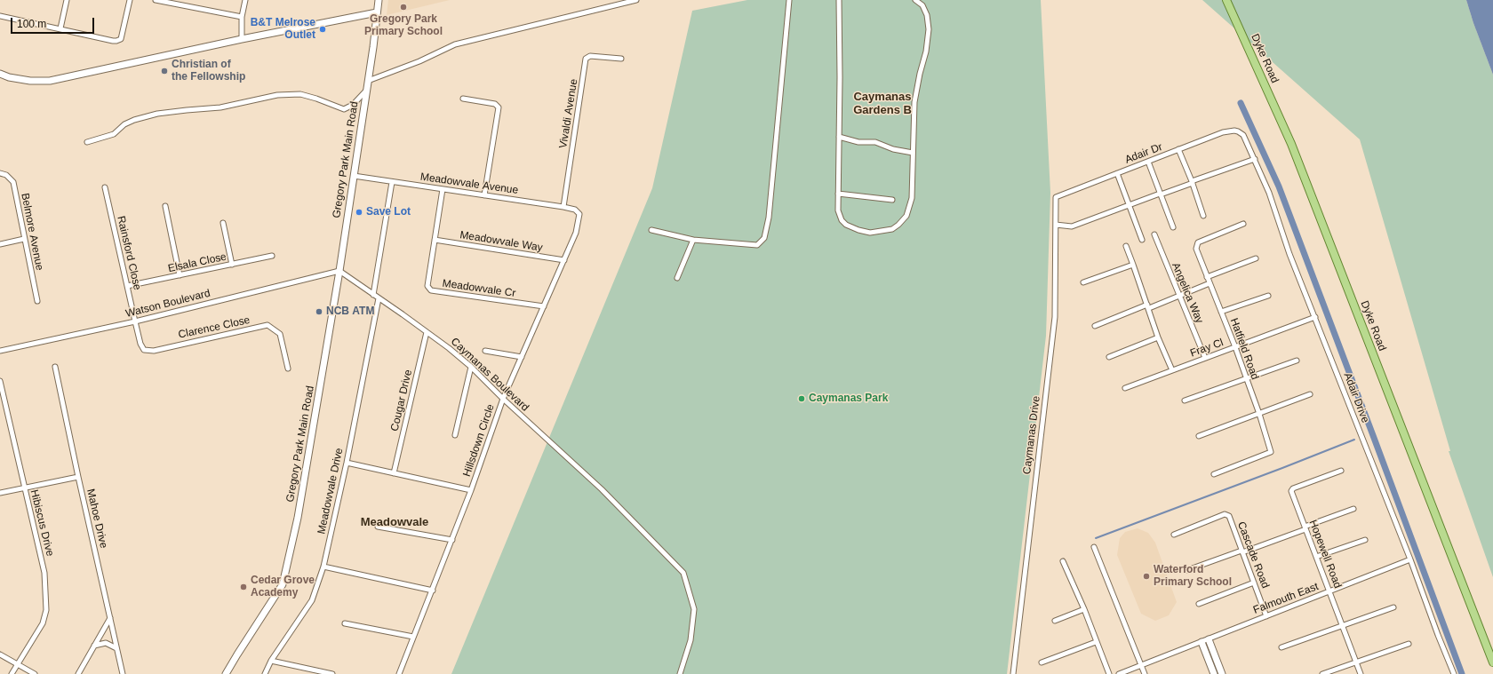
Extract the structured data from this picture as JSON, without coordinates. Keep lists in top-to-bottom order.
{
  "streets": {
    "main road": ["Dyke Road"],
    "street": [
      "Vivaldi Avenue",
      "Adair Dr",
      "Gregory Park Main Road",
      "Meadowvale Avenue",
      "Belmore Avenue",
      "Meadowvale Way",
      "Rainsford Close",
      "Elsala Close",
      "Meadowvale Cr",
      "Angelica Way",
      "Watson Boulevard",
      "Clarence Close",
      "Fray Cl",
      "Hatfield Road",
      "Caymanas Boulevard",
      "Adair Drive",
      "Cougar Drive",
      "Caymanas Drive",
      "Hillsdown Circle",
      "Meadowvale Drive",
      "Mahoe Drive",
      "Hibiscus Drive",
      "Hopewell Road",
      "Cascade Road",
      "Falmouth East"
    ]
  },
  "crossings": [
    ["Vivaldi Avenue", "Meadowvale Avenue"],
    ["Adair Dr", "Adair Drive"],
    ["Adair Dr", "Caymanas Drive"],
    ["Gregory Park Main Road", "Meadowvale Avenue"],
    ["Gregory Park Main Road", "Watson Boulevard"],
    ["Gregory Park Main Road", "Caymanas Boulevard"],
    ["Meadowvale Avenue", "Meadowvale Cr"],
    ["Meadowvale Avenue", "Hillsdown Circle"],
    ["Meadowvale Way", "Meadowvale Cr"],
    ["Meadowvale Way", "Hillsdown Circle"],
    ["Rainsford Close", "Elsala Close"],
    ["Rainsford Close", "Watson Boulevard"],
    ["Rainsford Close", "Clarence Close"],
    ["Meadowvale Cr", "Hillsdown Circle"],
    ["Angelica Way", "Fray Cl"],
    ["Watson Boulevard", "Clarence Close"],
    ["Watson Boulevard", "Caymanas Boulevard"],
    ["Fray Cl", "Hatfield Road"],
    ["Fray Cl", "Adair Drive"],
    ["Caymanas Boulevard", "Cougar Drive"],
    ["Caymanas Boulevard", "Hillsdown Circle"],
    ["Caymanas Boulevard", "Meadowvale Drive"],
    ["Adair Drive", "Falmouth East"],
    ["Hopewell Road", "Falmouth East"],
    ["Cascade Road", "Falmouth East"]
  ],
  "districts": ["Caymanas Gardens B", "Meadowvale"],
  "places": [
    "Gregory Park Primary School",
    "B&T Melrose Outlet",
    "Christian of the Fellowship",
    "Save Lot",
    "NCB ATM",
    "Caymanas Park",
    "Waterford Primary School",
    "Cedar Grove Academy"
  ],
  "scale_bar": "100 m"
}
